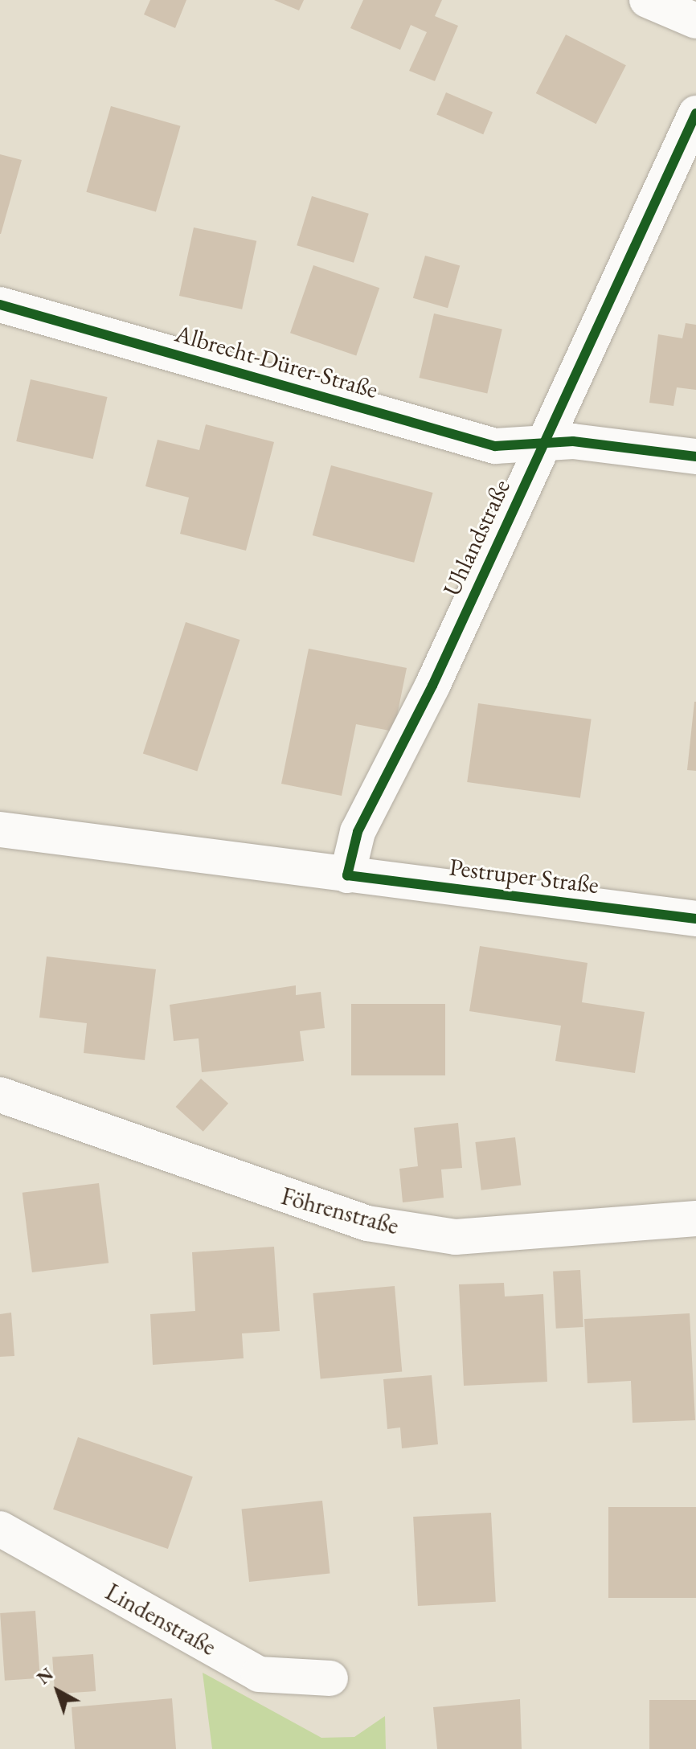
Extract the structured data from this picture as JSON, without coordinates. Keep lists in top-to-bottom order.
{
  "streets": {
    "street": [
      "Albrecht-Dürer-Straße",
      "Uhlandstraße",
      "Pestruper Straße",
      "Föhrenstraße",
      "Lindenstraße"
    ]
  },
  "crossings": [
    ["Albrecht-Dürer-Straße", "Uhlandstraße"],
    ["Uhlandstraße", "Pestruper Straße"]
  ],
  "north": "top left"
}
